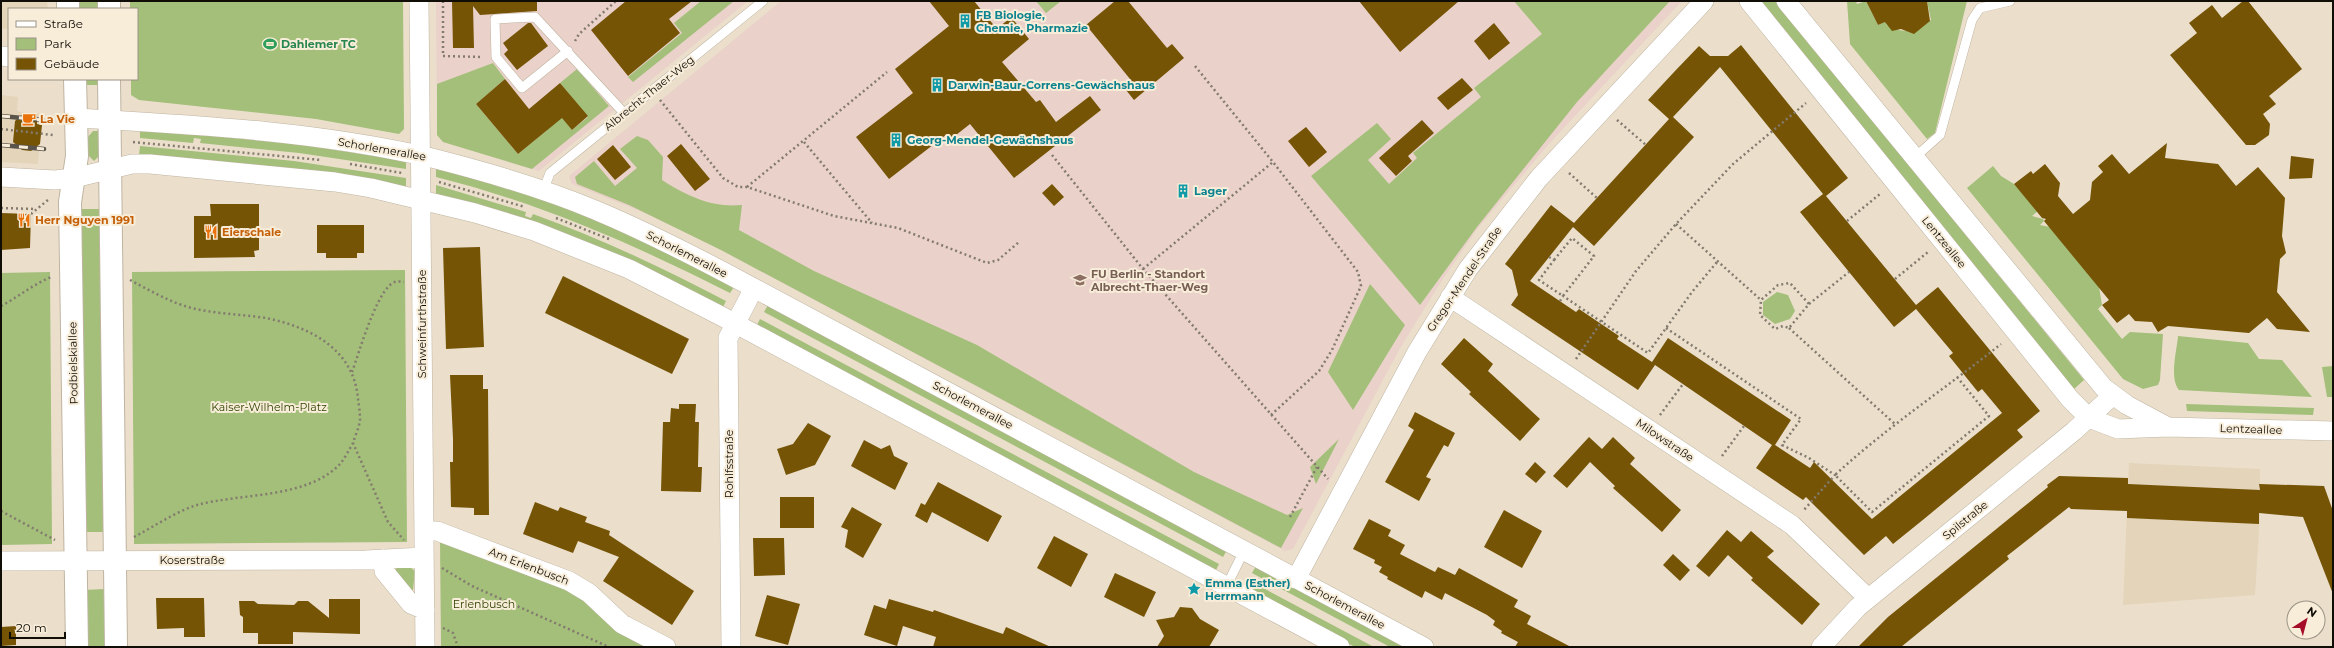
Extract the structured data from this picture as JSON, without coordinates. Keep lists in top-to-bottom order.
{
  "streets": {
    "street": [
      "Schorlemerallee",
      "Lentzeallee",
      "Gregor-Mendel-Straße",
      "Schweinfurthstraße",
      "Podbielskiallee",
      "Milowstraße",
      "Rohlfsstraße",
      "Spilstraße",
      "Koserstraße",
      "Am Erlenbusch"
    ],
    "lane": ["Albrecht-Thaer-Weg"]
  },
  "crossings": [
    ["Albrecht-Thaer-Weg", "Schorlemerallee"],
    ["Schorlemerallee", "Gregor-Mendel-Straße"],
    ["Schorlemerallee", "Schweinfurthstraße"],
    ["Schorlemerallee", "Podbielskiallee"],
    ["Schorlemerallee", "Rohlfsstraße"],
    ["Lentzeallee", "Spilstraße"],
    ["Gregor-Mendel-Straße", "Milowstraße"],
    ["Schweinfurthstraße", "Koserstraße"],
    ["Schweinfurthstraße", "Am Erlenbusch"],
    ["Podbielskiallee", "Koserstraße"],
    ["Milowstraße", "Spilstraße"]
  ],
  "parks": ["Kaiser-Wilhelm-Platz", "Erlenbusch"],
  "places": {
    "building": [
      "FB Biologie, Chemie, Pharmazie",
      "Darwin-Baur-Correns-Gewächshaus",
      "Georg-Mendel-Gewächshaus",
      "Lager"
    ],
    "sports": ["Dahlemer TC"],
    "cafe": ["La Vie"],
    "restaurant": ["Herr Nguyen 1991", "Eierschale"],
    "school or university": ["FU Berlin - Standort Albrecht-Thaer-Weg"],
    "place": ["Emma (Esther) Herrmann"]
  },
  "legend": ["Straße", "Park", "Gebäude"],
  "scale_bar": "20 m",
  "north": "top right"
}
